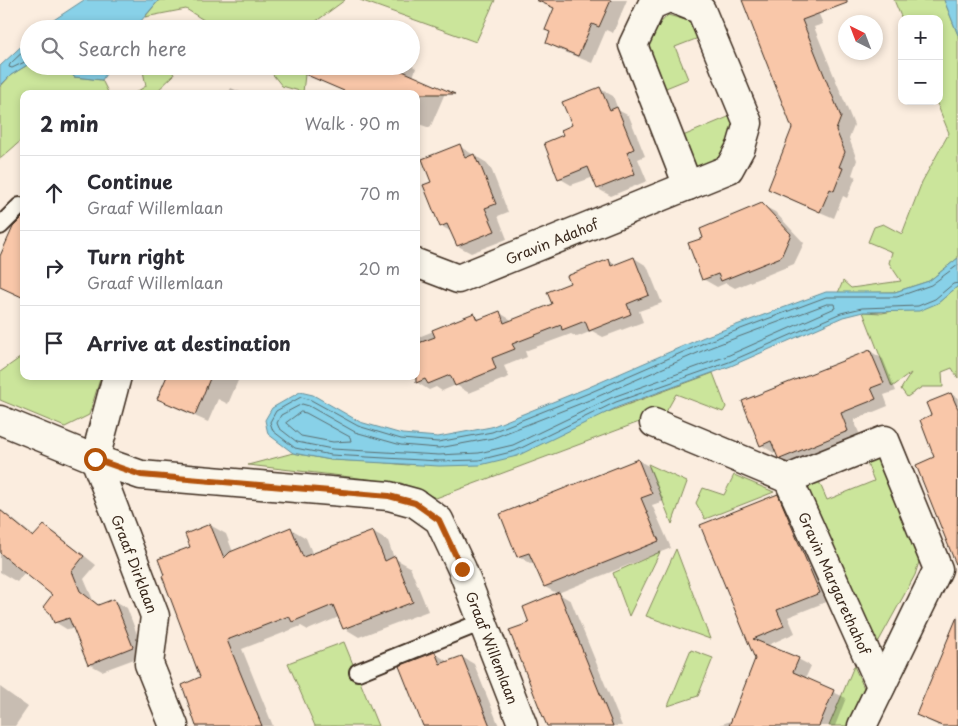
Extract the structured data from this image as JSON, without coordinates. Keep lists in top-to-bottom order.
{
  "streets": {
    "street": [
      "Gravin Adahof",
      "Graaf Dirklaan",
      "Gravin Margarethahof",
      "Graaf Willemlaan"
    ]
  },
  "crossings": [
    ["Graaf Dirklaan", "Graaf Willemlaan"]
  ],
  "north": "top left",
  "page": {
    "map_buttons": ["+", "−"],
    "search": "Search here",
    "heading": ["2 min", "Walk · 90 m"],
    "list": [
      ["Continue", "Graaf Willemlaan", "70 m"],
      ["Turn right", "Graaf Willemlaan", "20 m"],
      "Arrive at destination"
    ]
  }
}
